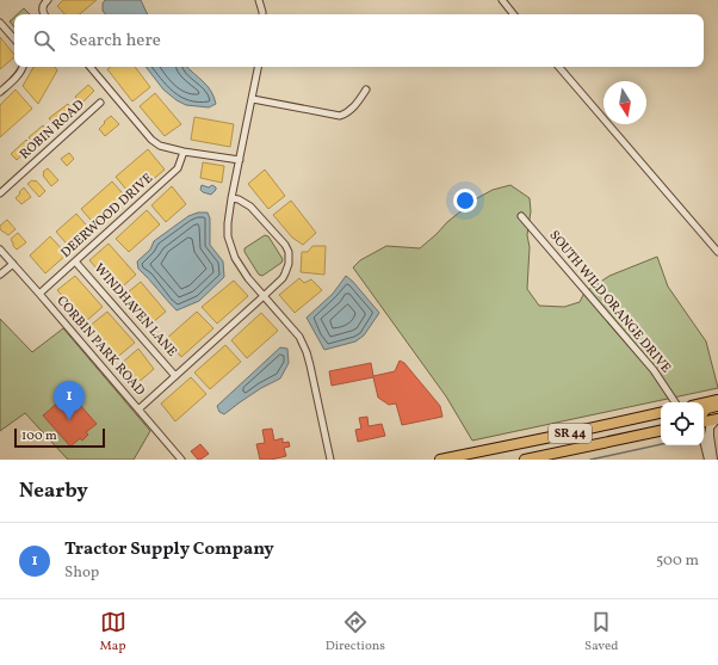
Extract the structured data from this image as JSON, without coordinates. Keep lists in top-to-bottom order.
{
  "streets": {
    "main road": ["SR 44"],
    "street": [
      "ROBIN ROAD",
      "DEERWOOD DRIVE",
      "SOUTH WILD ORANGE DRIVE",
      "WINDHAVEN LANE",
      "CORBIN PARK ROAD"
    ]
  },
  "crossings": [
    ["DEERWOOD DRIVE", "WINDHAVEN LANE"],
    ["DEERWOOD DRIVE", "CORBIN PARK ROAD"]
  ],
  "scale_bar": "100 m",
  "north": "bottom",
  "page": {
    "search": "Search here",
    "pins": "1",
    "scale": "100 m",
    "heading": "Nearby",
    "list": [
      {
        "mark": "1",
        "name": "Tractor Supply Company",
        "note": "Shop",
        "value": "500 m"
      }
    ],
    "nav": ["Map", "Directions", "Saved"]
  }
}
